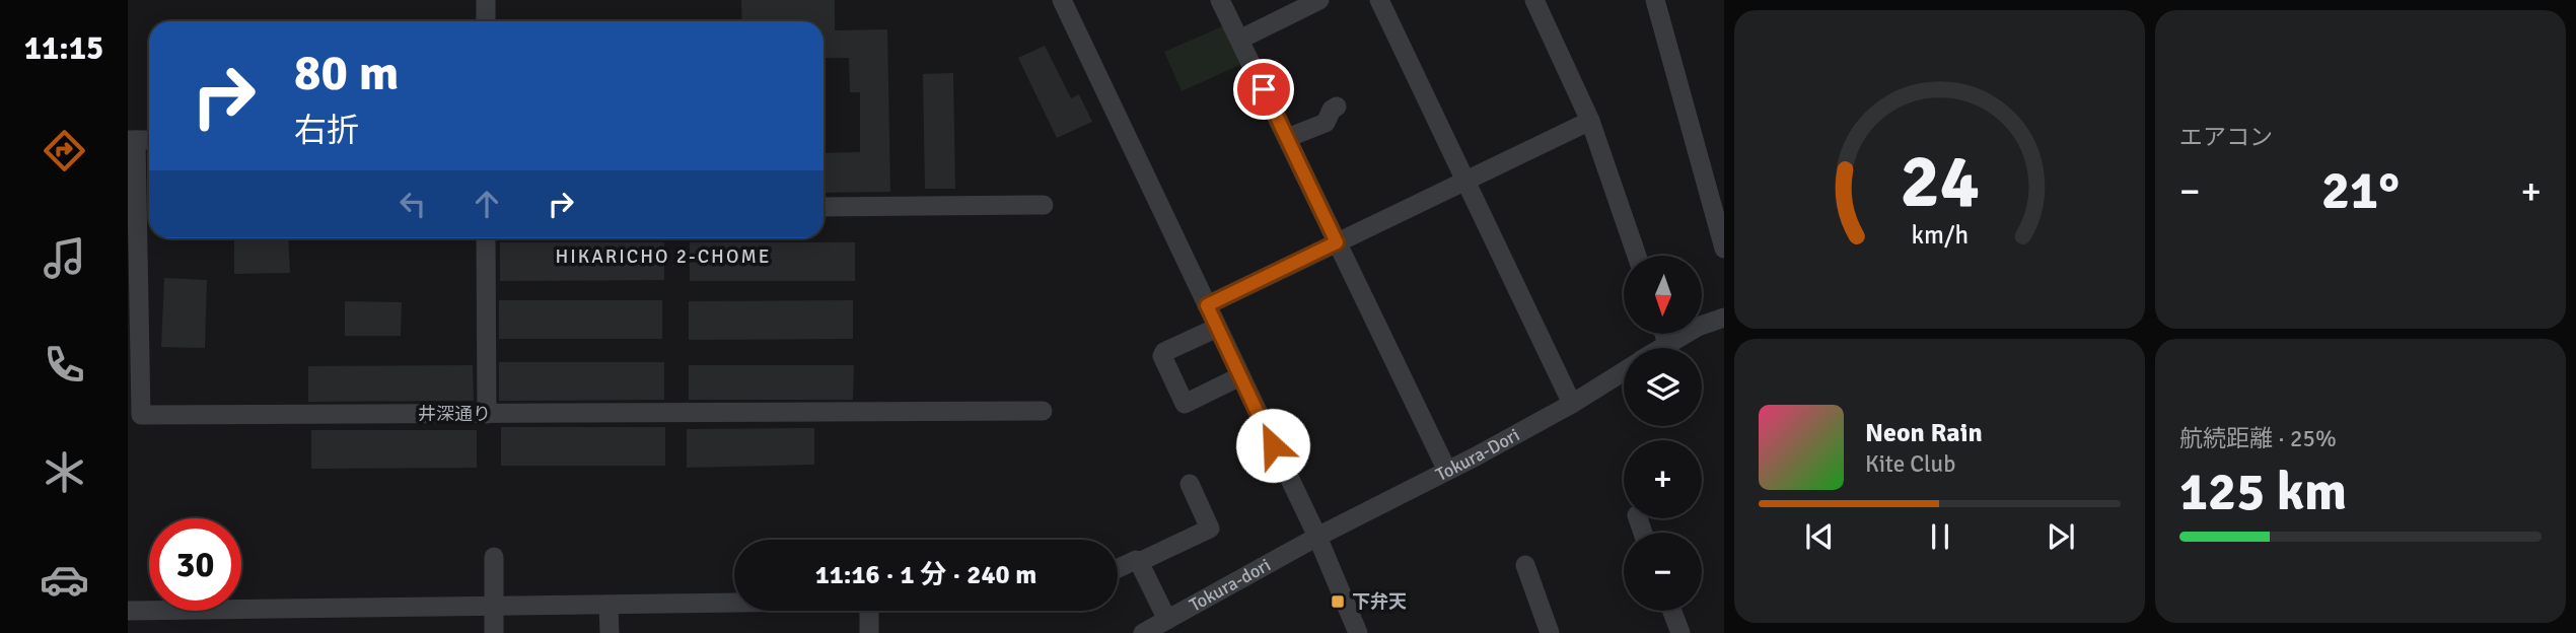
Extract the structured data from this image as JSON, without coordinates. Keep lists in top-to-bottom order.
{
  "streets": {
    "street": ["井深通り", "Tokura-Dori", "Tokura-dori"]
  },
  "crossings": [
    ["Tokura-Dori", "Tokura-dori"]
  ],
  "districts": ["HIKARICHO 2-CHOME"],
  "places": {
    "transit": ["下弁天"]
  },
  "north": "bottom",
  "page": {
    "tabs": "11:15",
    "tile": [
      "エアコン",
      ["航続距離 · 25%", "125 km"]
    ],
    "turn": ["80 m", "右折"],
    "heat": ["−", "21°", "+"],
    "map_buttons": ["+", "−"],
    "song": ["Neon Rain", "Kite Club"],
    "limit": "30",
    "trip": "11:16 · 1 分 · 240 m",
    "gauge": ["24", "km/h"]
  }
}
